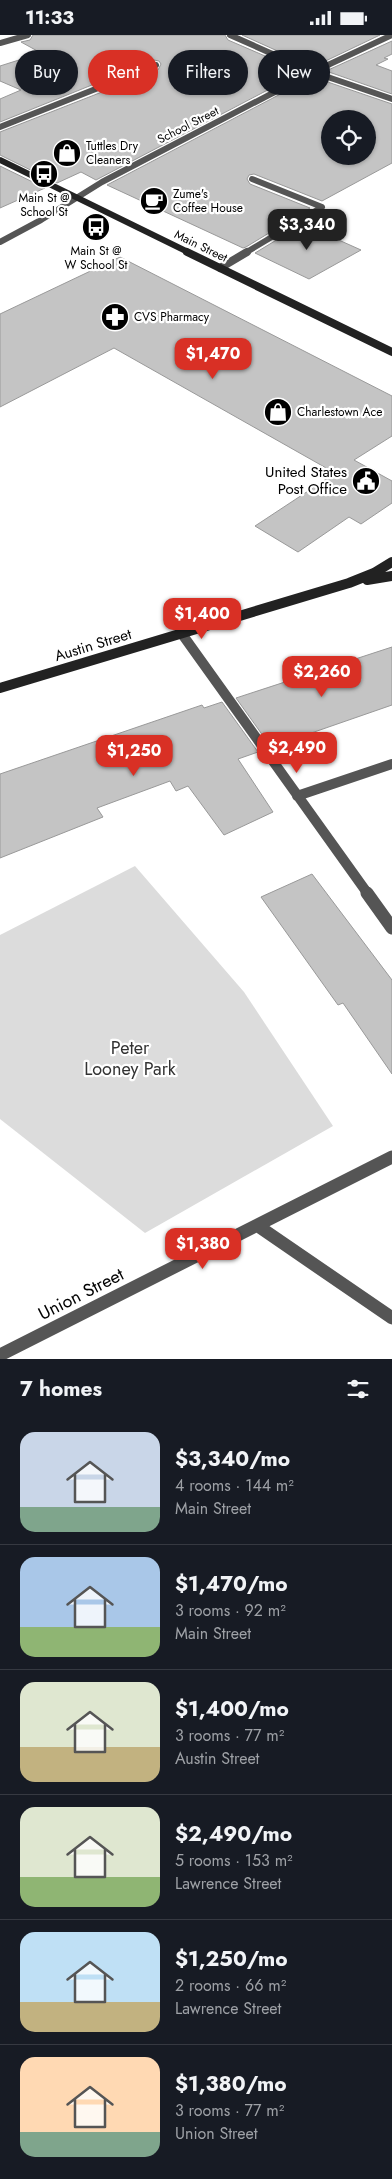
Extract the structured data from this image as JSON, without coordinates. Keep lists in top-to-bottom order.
{
  "streets": {
    "main road": ["Main Street", "Austin Street"],
    "street": ["School Street", "Union Street"]
  },
  "crossings": [
    ["School Street", "Main Street"]
  ],
  "parks": ["Peter Looney Park"],
  "places": {
    "shop": ["Tuttles Dry Cleaners", "Charlestown Ace"],
    "bus stop": ["Main St @ School St", "Main St @ W School St"],
    "cafe": ["Zume's Coffee House"],
    "pharmacy": ["CVS Pharmacy"],
    "public building": ["United States Post Office"]
  },
  "page": {
    "status": "11:33",
    "chip": [
      "Buy",
      "Rent",
      "Filters",
      "New"
    ],
    "price": [
      "$3,340",
      "$1,470",
      "$1,400",
      "$2,260",
      "$2,490",
      "$1,250",
      "$1,380"
    ],
    "heading": "7 homes",
    "list": [
      {
        "name": "$3,340/mo",
        "note": "4 rooms · 144 m² · Main Street"
      },
      {
        "name": "$1,470/mo",
        "note": "3 rooms · 92 m² · Main Street"
      },
      {
        "name": "$1,400/mo",
        "note": "3 rooms · 77 m² · Austin Street"
      },
      {
        "name": "$2,490/mo",
        "note": "5 rooms · 153 m² · Lawrence Street"
      },
      {
        "name": "$1,250/mo",
        "note": "2 rooms · 66 m² · Lawrence Street"
      },
      {
        "name": "$1,380/mo",
        "note": "3 rooms · 77 m² · Union Street"
      }
    ]
  }
}
